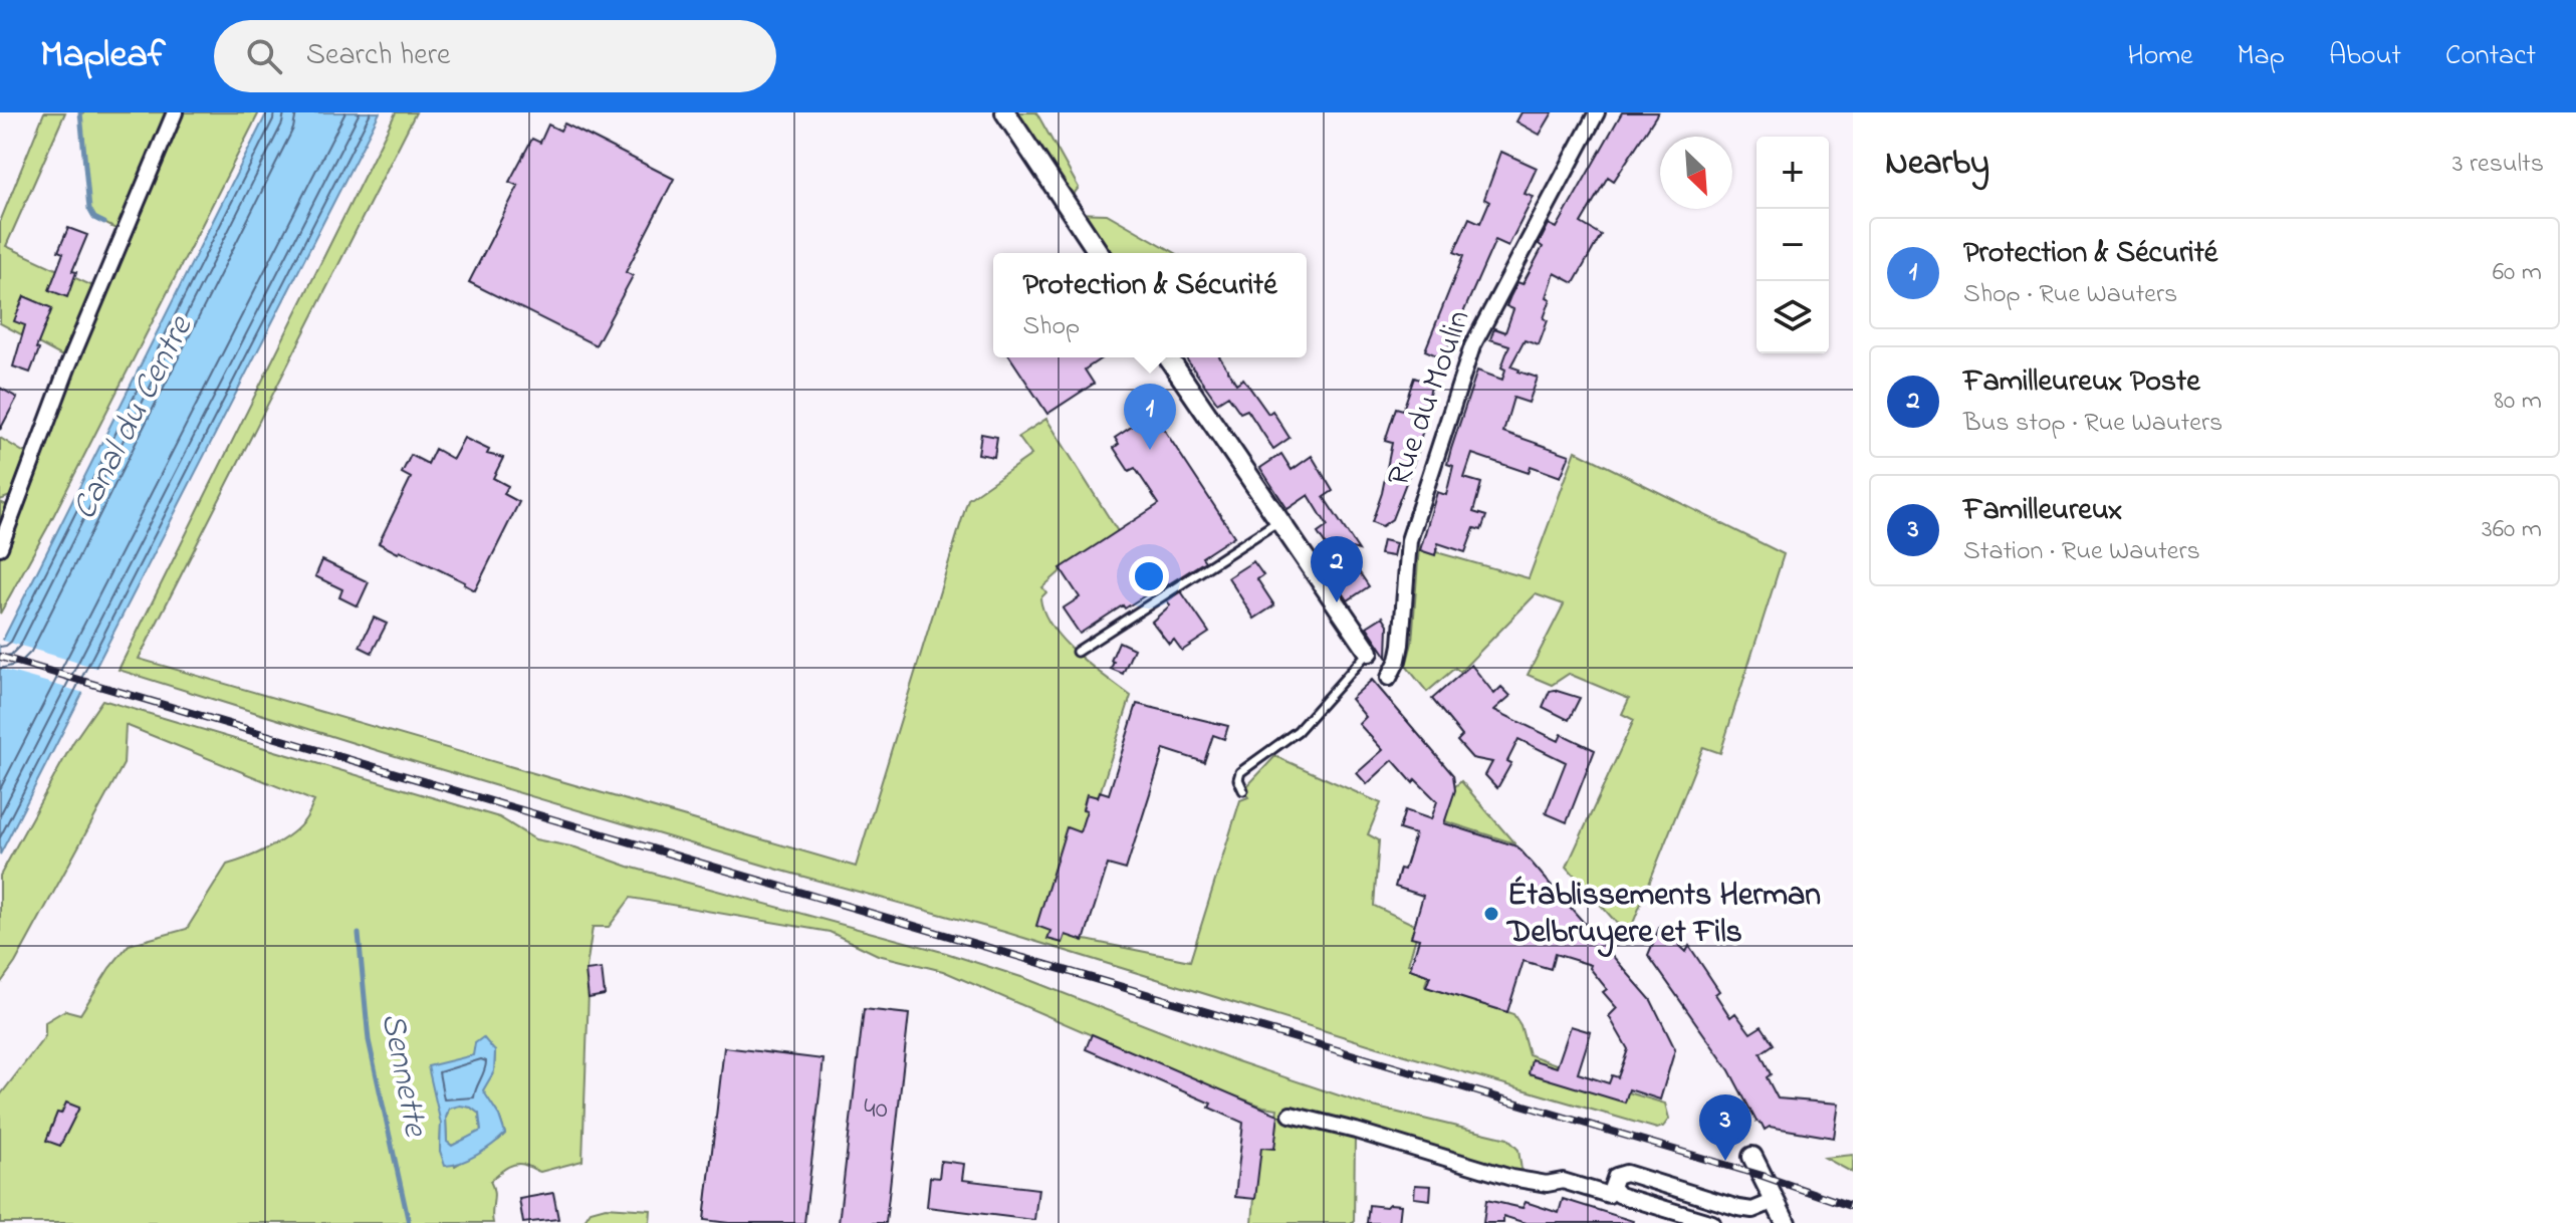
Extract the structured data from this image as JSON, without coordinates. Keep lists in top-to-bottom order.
{
  "streets": {
    "street": ["Rue du Moulin"]
  },
  "water": ["Canal du Centre", "Sennette"],
  "places": ["Établissements Herman Delbruyere et Fils"],
  "house_numbers": ["40"],
  "north": "bottom right",
  "page": {
    "header": "Mapleaf",
    "search": "Search here",
    "nav": [
      "Home",
      "Map",
      "About",
      "Contact"
    ],
    "heading": ["Nearby", "3 results"],
    "map_buttons": ["+", "−"],
    "list": [
      {
        "mark": "1",
        "name": "Protection & Sécurité",
        "note": "Shop · Rue Wauters",
        "value": "60 m"
      },
      {
        "mark": "2",
        "name": "Familleureux Poste",
        "note": "Bus stop · Rue Wauters",
        "value": "80 m"
      },
      {
        "mark": "3",
        "name": "Familleureux",
        "note": "Station · Rue Wauters",
        "value": "360 m"
      }
    ],
    "popup": ["Protection & Sécurité", "Shop"],
    "pins": ["1", "2", "3"]
  }
}
